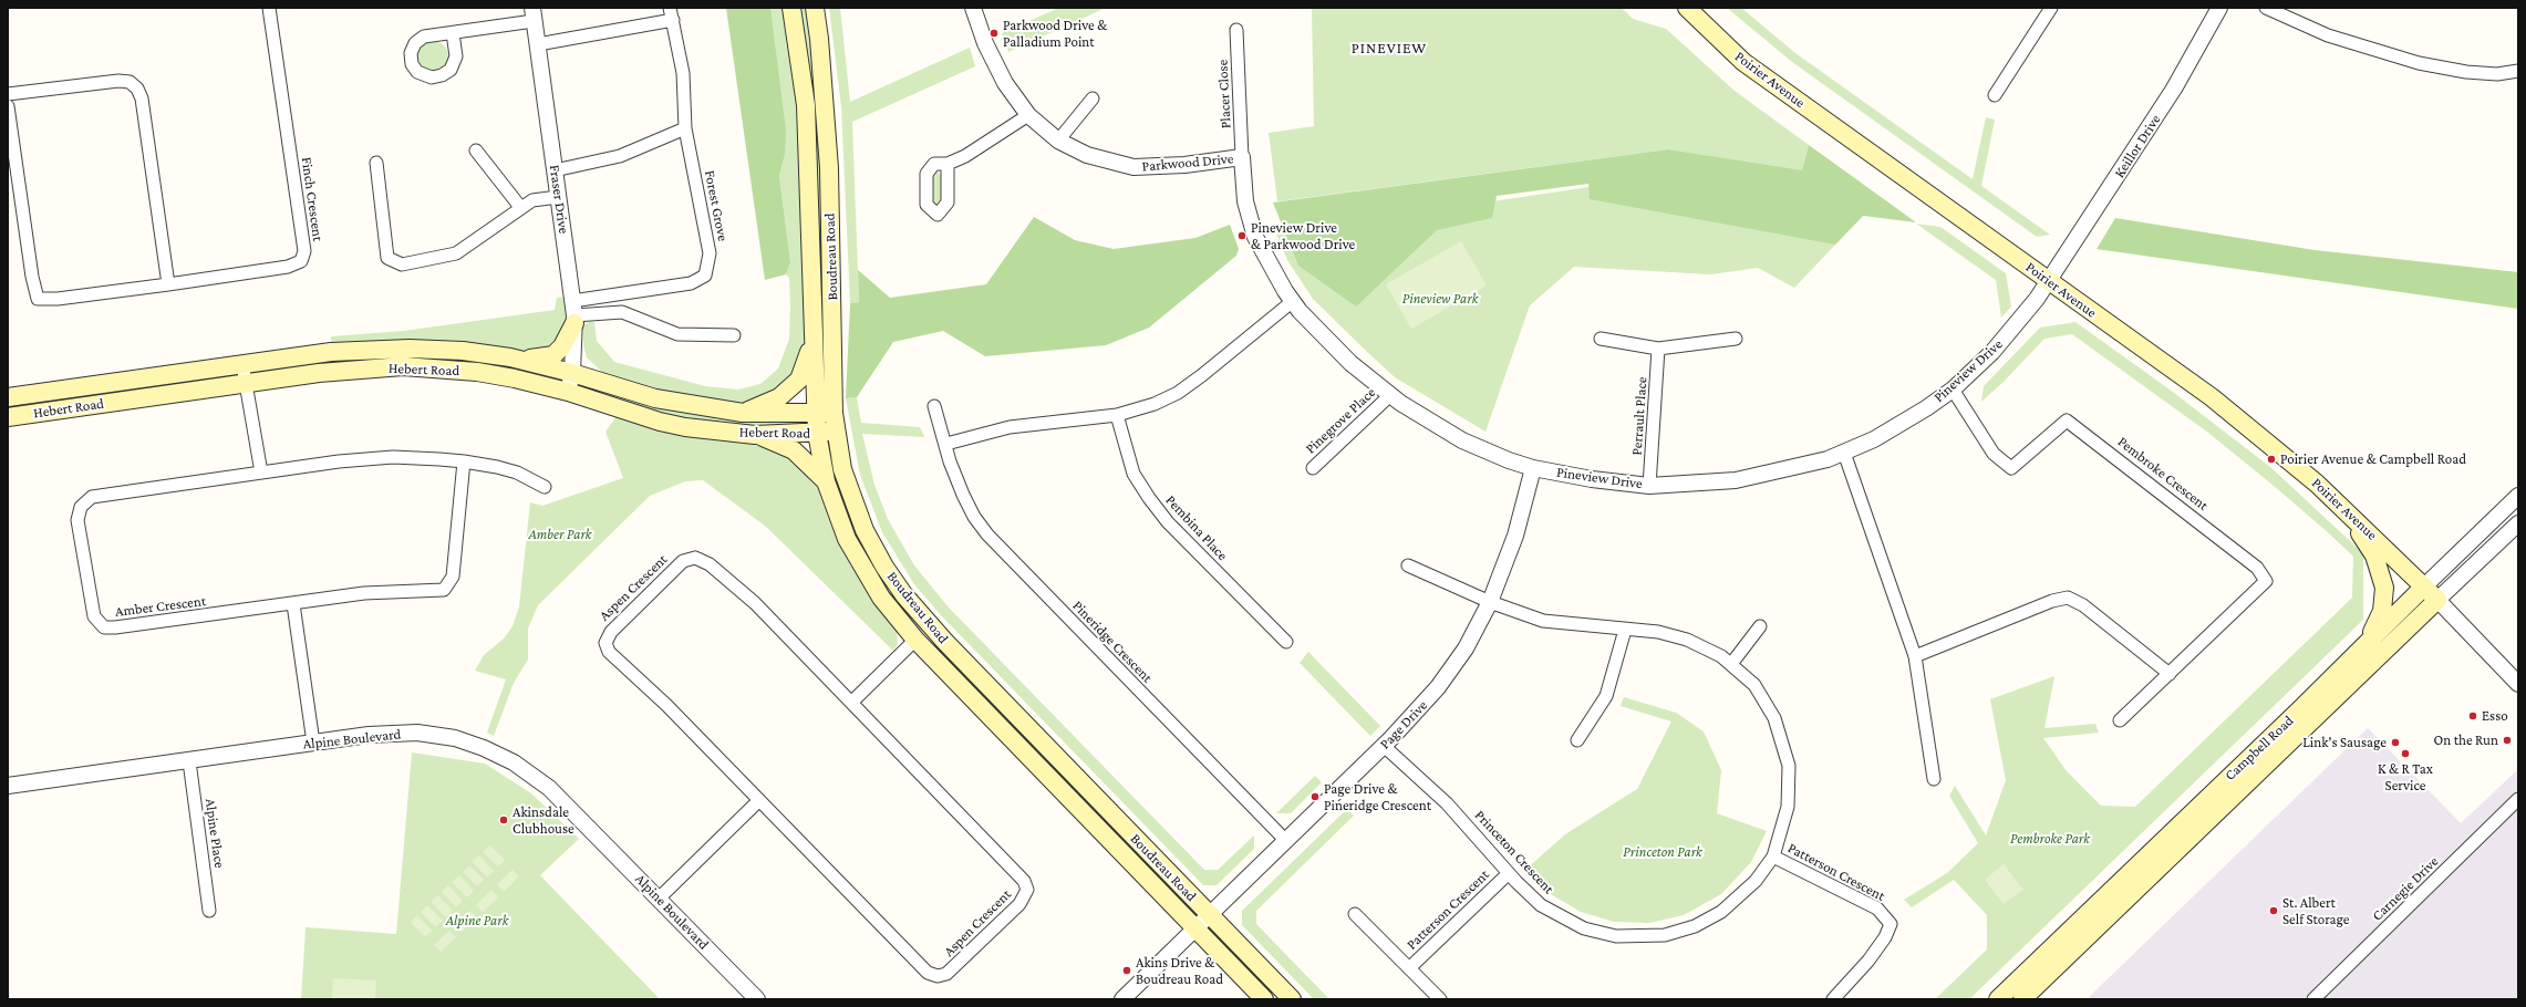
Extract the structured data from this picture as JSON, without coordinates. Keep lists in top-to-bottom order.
{
  "streets": {
    "main road": [
      "Poirier Avenue",
      "Boudreau Road",
      "Hebert Road",
      "Campbell Road"
    ],
    "street": [
      "Placer Close",
      "Keillor Drive",
      "Parkwood Drive",
      "Finch Crescent",
      "Fraser Drive",
      "Forest Grove",
      "Pineview Drive",
      "Perrault Place",
      "Pinegrove Place",
      "Pembroke Crescent",
      "Pembina Place",
      "Aspen Crescent",
      "Amber Crescent",
      "Pineridge Crescent",
      "Page Drive",
      "Alpine Boulevard",
      "Alpine Place",
      "Princeton Crescent",
      "Patterson Crescent",
      "Carnegie Drive"
    ]
  },
  "crossings": [
    ["Poirier Avenue", "Keillor Drive"],
    ["Poirier Avenue", "Pineview Drive"],
    ["Poirier Avenue", "Campbell Road"],
    ["Placer Close", "Parkwood Drive"],
    ["Placer Close", "Pineview Drive"],
    ["Keillor Drive", "Pineview Drive"],
    ["Parkwood Drive", "Pineview Drive"],
    ["Fraser Drive", "Forest Grove"],
    ["Fraser Drive", "Hebert Road"],
    ["Boudreau Road", "Hebert Road"],
    ["Boudreau Road", "Page Drive"],
    ["Pineview Drive", "Perrault Place"],
    ["Pineview Drive", "Pinegrove Place"],
    ["Pineview Drive", "Pembroke Crescent"],
    ["Pineview Drive", "Page Drive"],
    ["Pineridge Crescent", "Page Drive"],
    ["Page Drive", "Princeton Crescent"],
    ["Alpine Boulevard", "Alpine Place"],
    ["Princeton Crescent", "Patterson Crescent"]
  ],
  "districts": ["PINEVIEW"],
  "parks": [
    "Pineview Park",
    "Amber Park",
    "Pembroke Park",
    "Princeton Park",
    "Alpine Park"
  ],
  "places": [
    "Parkwood Drive & Palladium Point",
    "Pineview Drive & Parkwood Drive",
    "Poirier Avenue & Campbell Road",
    "Esso",
    "On the Run",
    "Link's Sausage",
    "K & R Tax Service",
    "Page Drive & Pineridge Crescent",
    "Akinsdale Clubhouse",
    "St. Albert Self Storage",
    "Akins Drive & Boudreau Road"
  ]
}
